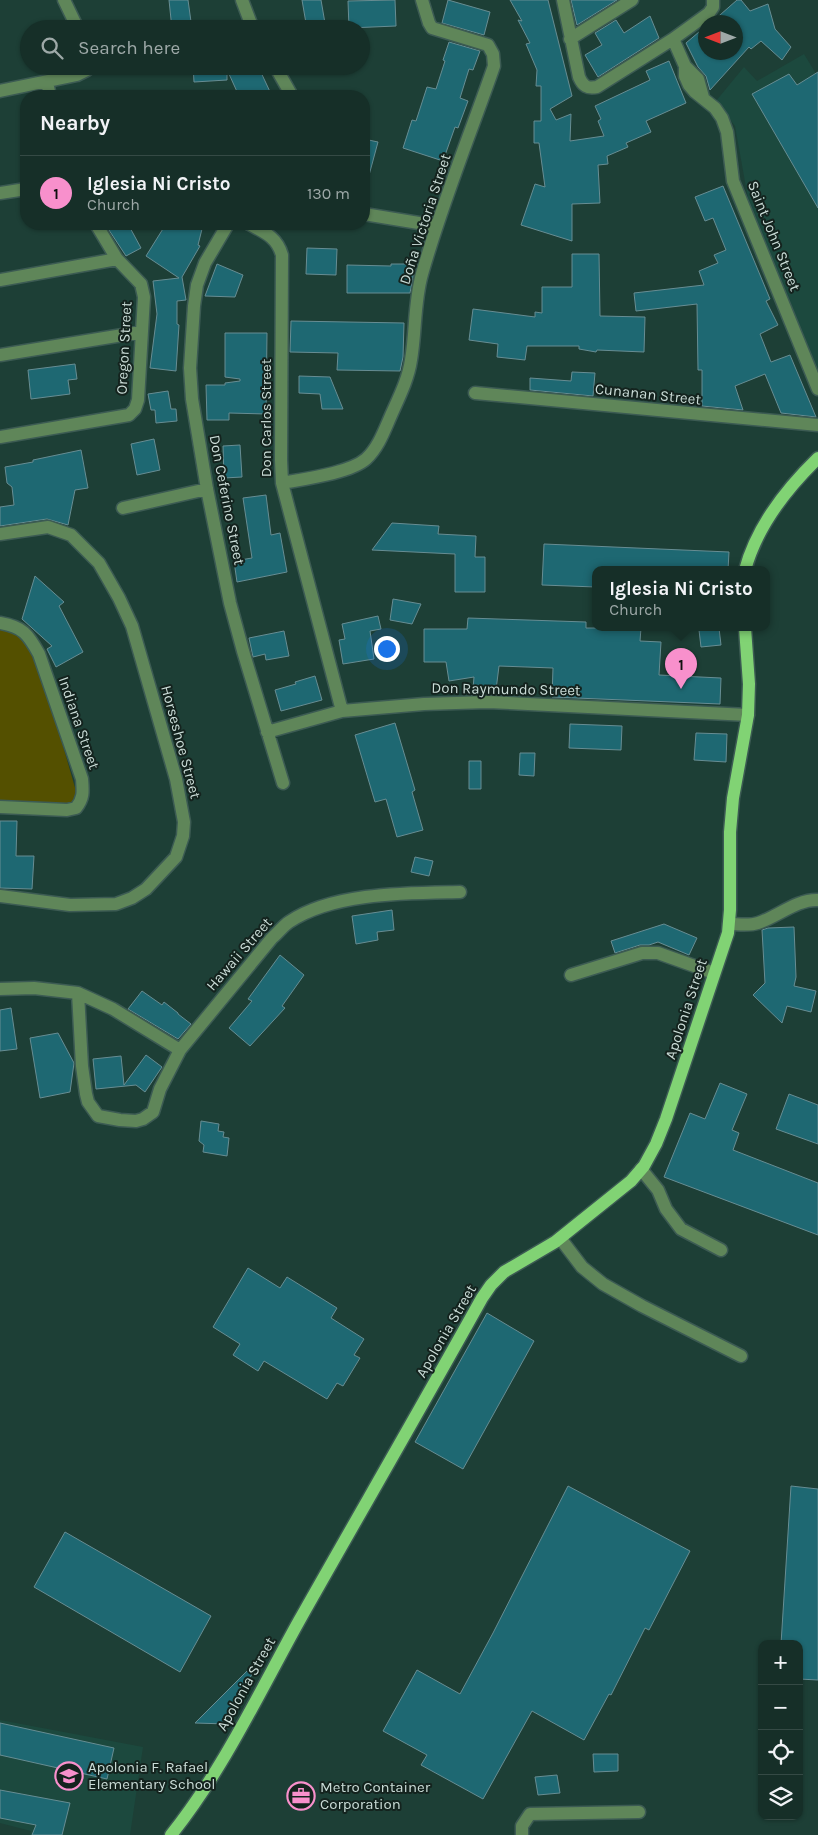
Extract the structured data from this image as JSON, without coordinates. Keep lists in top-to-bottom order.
{
  "streets": {
    "main road": ["Apolonia Street"],
    "street": [
      "Doña Victoria Street",
      "Saint John Street",
      "Oregon Street",
      "Cunanan Street",
      "Don Carlos Street",
      "Don Ceferino Street",
      "Don Raymundo Street",
      "Indiana Street",
      "Horseshoe Street",
      "Hawaii Street"
    ]
  },
  "crossings": [
    ["Doña Victoria Street", "Don Carlos Street"],
    ["Don Carlos Street", "Don Raymundo Street"],
    ["Don Ceferino Street", "Don Raymundo Street"],
    ["Don Raymundo Street", "Apolonia Street"]
  ],
  "places": {
    "school or university": ["Apolonia F. Rafael Elementary School"],
    "office": ["Metro Container Corporation"]
  },
  "north": "left",
  "page": {
    "search": "Search here",
    "heading": "Nearby",
    "list": [
      {
        "mark": "1",
        "name": "Iglesia Ni Cristo",
        "note": "Church",
        "value": "130 m"
      }
    ],
    "popup": ["Iglesia Ni Cristo", "Church"],
    "pins": "1",
    "map_buttons": ["+", "−"]
  }
}
